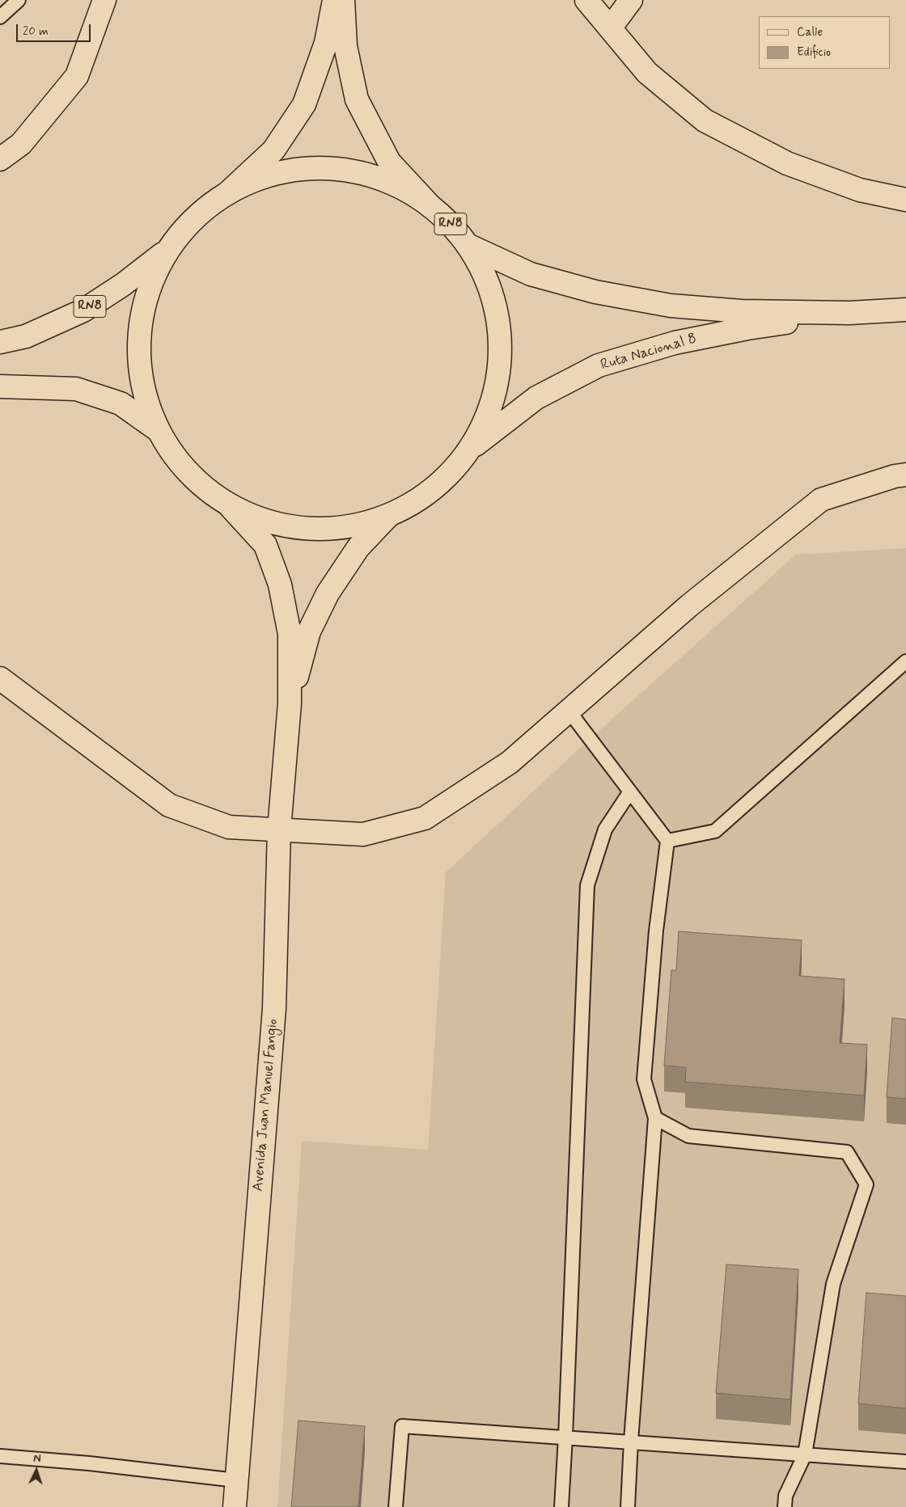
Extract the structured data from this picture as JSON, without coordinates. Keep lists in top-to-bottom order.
{
  "streets": {
    "main road": ["RN8", "Ruta Nacional 8", "Avenida Juan Manuel Fangio"]
  },
  "crossings": [
    ["RN8", "Ruta Nacional 8"],
    ["RN8", "Avenida Juan Manuel Fangio"]
  ],
  "legend": ["Calle", "Edificio"],
  "scale_bar": "20 m",
  "north": "top"
}
